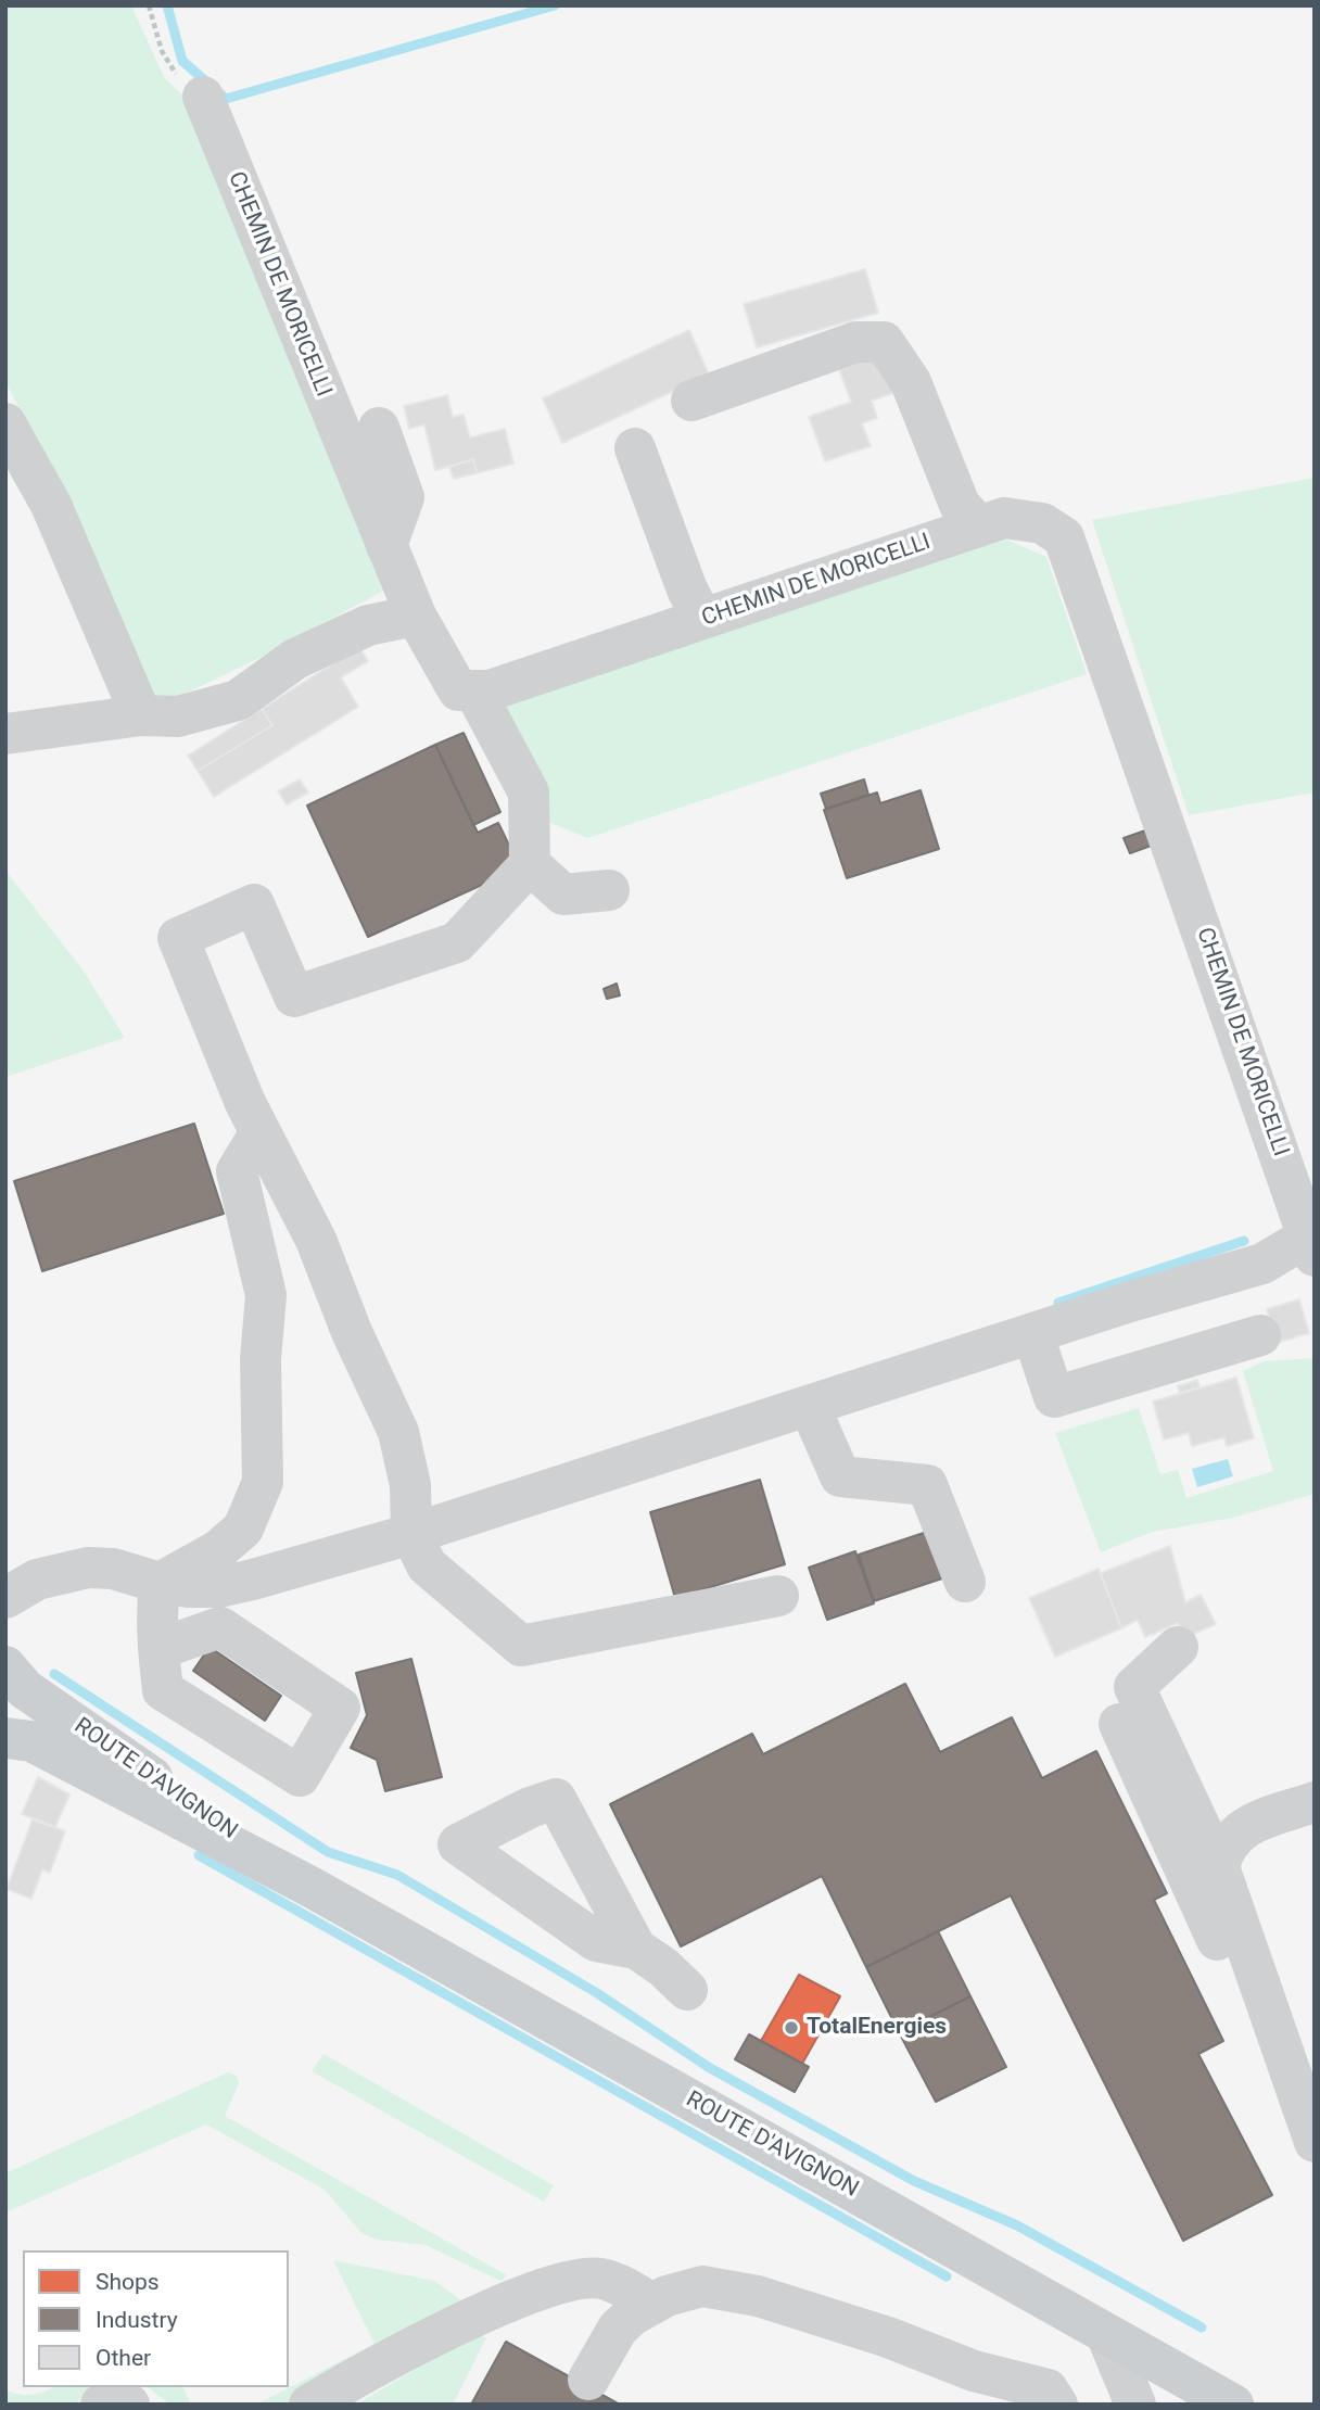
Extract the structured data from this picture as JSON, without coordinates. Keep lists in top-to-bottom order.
{
  "streets": {
    "main road": ["ROUTE D'AVIGNON"],
    "street": ["CHEMIN DE MORICELLI"]
  },
  "places": ["TotalEnergies"],
  "legend": ["Shops", "Industry", "Other"]
}
